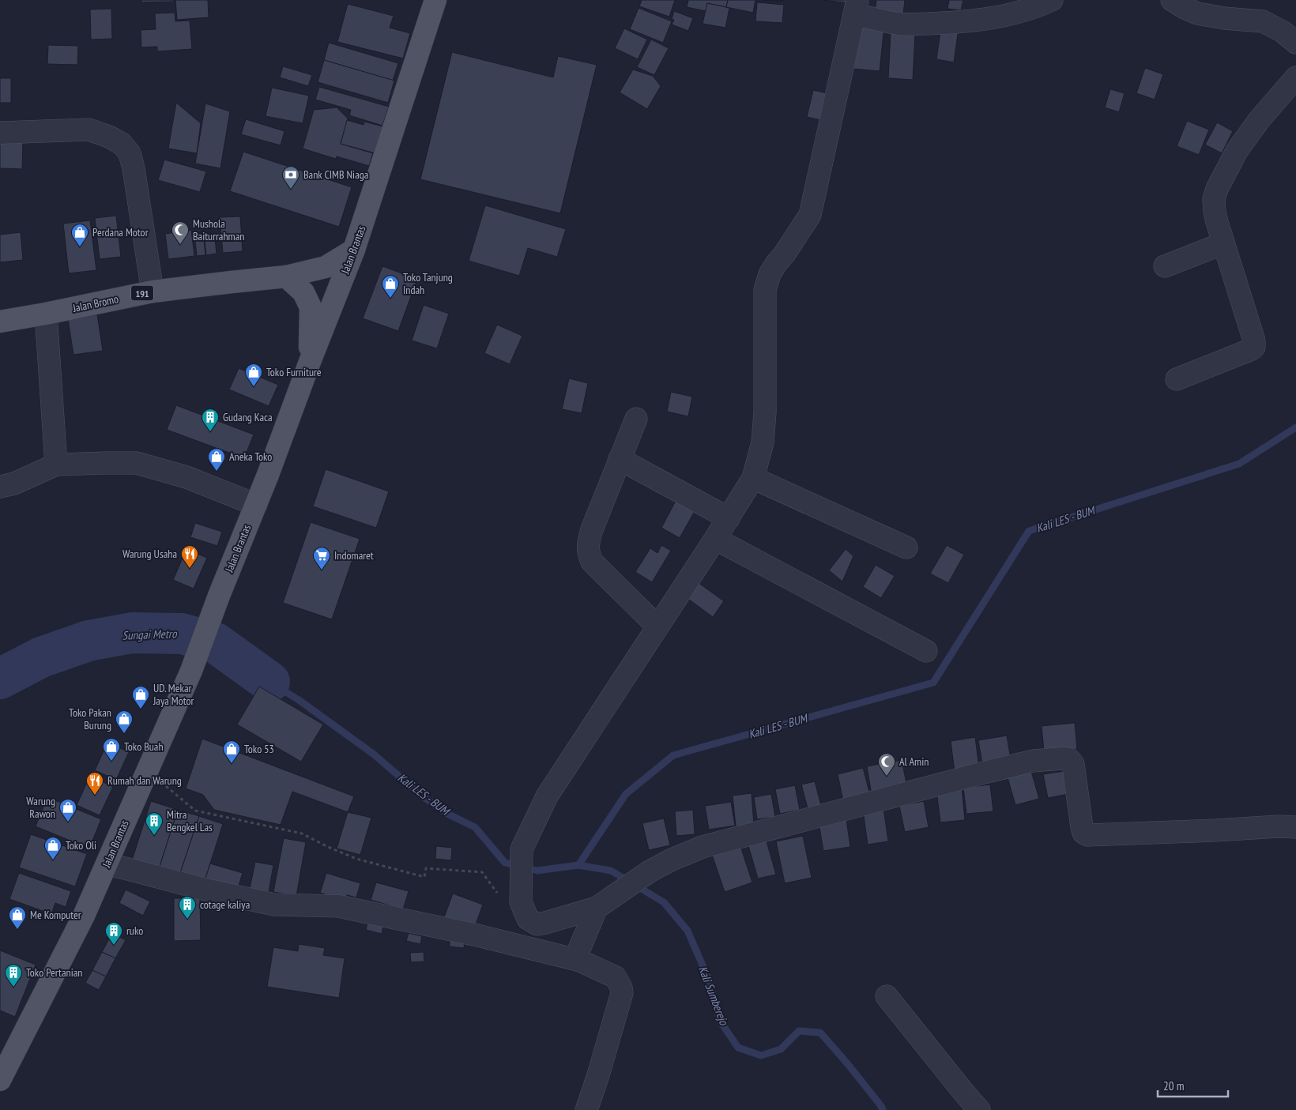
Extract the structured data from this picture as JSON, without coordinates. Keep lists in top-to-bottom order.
{
  "streets": {
    "main road": ["Jalan Brantas", "191", "Jalan Bromo"]
  },
  "crossings": [
    ["Jalan Brantas", "191"],
    ["191", "Jalan Bromo"]
  ],
  "water": ["Kali LES - BUM", "Sungai Metro", "Kali Sumberejo"],
  "places": {
    "bank": ["Bank CIMB Niaga"],
    "mosque": ["Mushola Baiturrahman", "Al Amin"],
    "shop": [
      "Perdana Motor",
      "Toko Tanjung Indah",
      "Toko Furniture",
      "Aneka Toko",
      "UD. Mekar Jaya Motor",
      "Toko Pakan Burung",
      "Toko Buah",
      "Toko 53",
      "Warung Rawon",
      "Toko Oli",
      "Me Komputer"
    ],
    "building": [
      "Gudang Kaca",
      "Mitra Bengkel Las",
      "cotage kaliya",
      "ruko",
      "Toko Pertanian"
    ],
    "restaurant": ["Warung Usaha", "Rumah dan Warung"],
    "supermarket": ["Indomaret"]
  },
  "scale_bar": "20 m"
}
